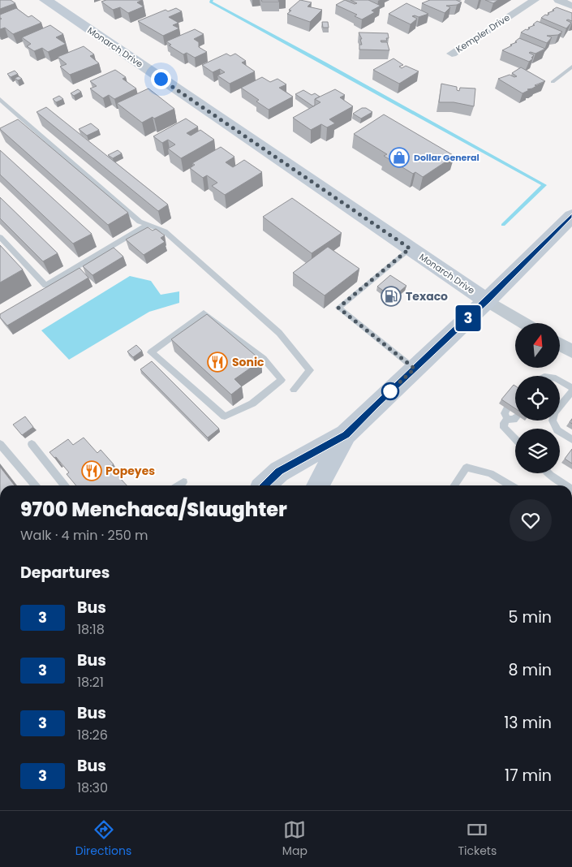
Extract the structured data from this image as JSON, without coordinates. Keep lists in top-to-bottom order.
{
  "streets": {
    "street": ["Kempler Drive", "Monarch Drive"]
  },
  "places": {
    "shop": ["Dollar General"],
    "fuel station": ["Texaco"],
    "restaurant": ["Sonic", "Popeyes"]
  },
  "lines": ["bus line 3"],
  "north": "top",
  "page": {
    "on_map": "3",
    "heading": [
      ["9700 Menchaca/Slaughter", "Walk · 4 min · 250 m"],
      "Departures"
    ],
    "list": [
      {
        "mark": "3",
        "name": "Bus",
        "note": "18:18",
        "value": "5 min"
      },
      {
        "mark": "3",
        "name": "Bus",
        "note": "18:21",
        "value": "8 min"
      },
      {
        "mark": "3",
        "name": "Bus",
        "note": "18:26",
        "value": "13 min"
      },
      {
        "mark": "3",
        "name": "Bus",
        "note": "18:30",
        "value": "17 min"
      }
    ],
    "tabs": ["Directions", "Map", "Tickets"]
  }
}
